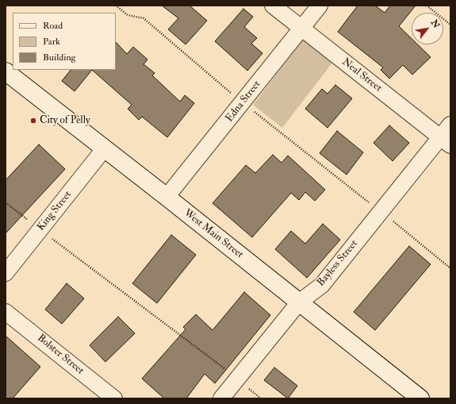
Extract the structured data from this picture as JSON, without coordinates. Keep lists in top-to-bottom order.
{
  "streets": {
    "main road": ["West Main Street"],
    "street": [
      "Neal Street",
      "Edna Street",
      "King Street",
      "Bayless Street",
      "Bolster Street"
    ]
  },
  "crossings": [
    ["Neal Street", "Edna Street"],
    ["Neal Street", "Bayless Street"],
    ["Edna Street", "West Main Street"],
    ["King Street", "West Main Street"],
    ["West Main Street", "Bayless Street"]
  ],
  "places": ["City of Pelly"],
  "legend": ["Road", "Park", "Building"],
  "north": "top right"
}
